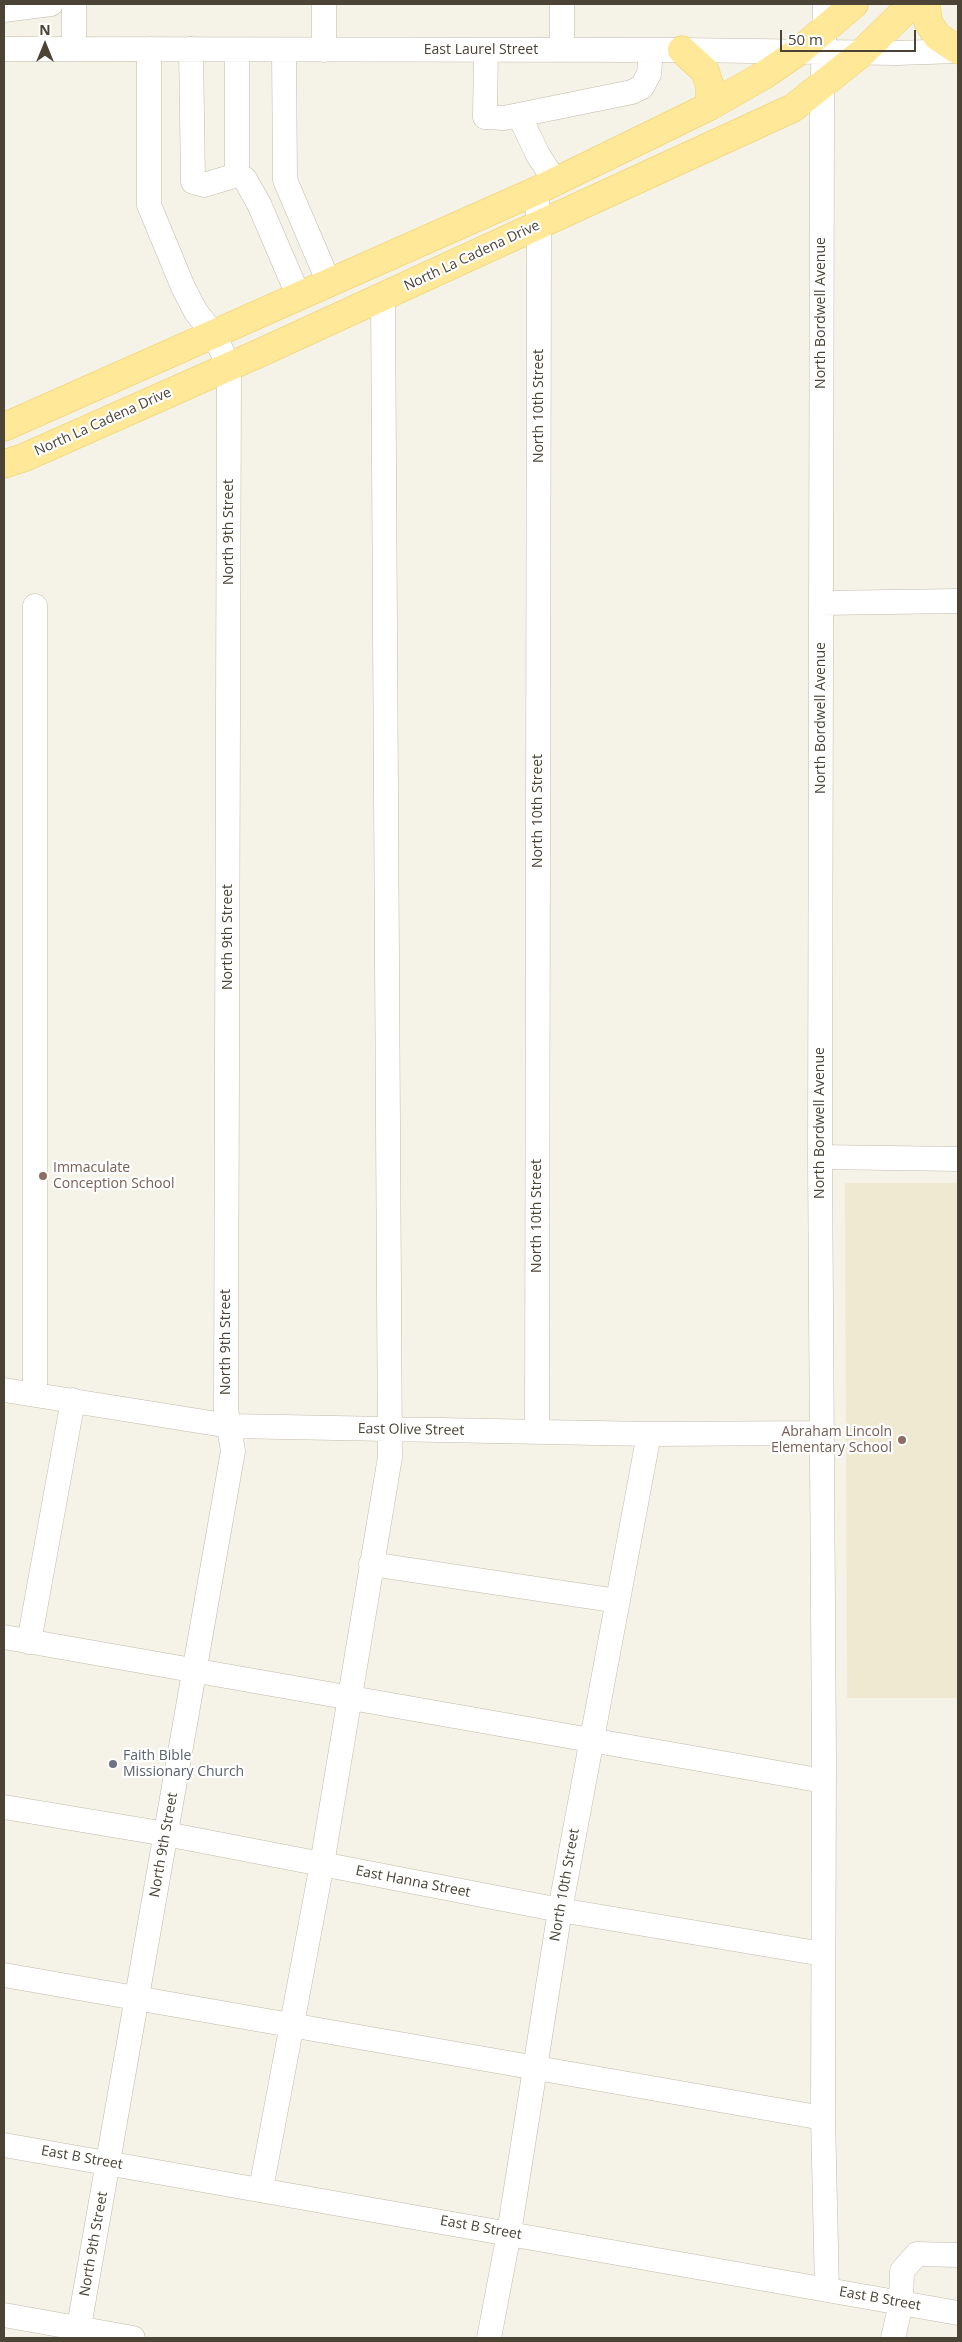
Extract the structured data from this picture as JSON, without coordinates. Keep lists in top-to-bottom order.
{
  "streets": {
    "main road": ["North La Cadena Drive"],
    "street": [
      "East Laurel Street",
      "North Bordwell Avenue",
      "North 10th Street",
      "North 9th Street",
      "East Olive Street",
      "East Hanna Street",
      "East B Street"
    ]
  },
  "crossings": [
    ["East Laurel Street", "North La Cadena Drive"],
    ["East Laurel Street", "North Bordwell Avenue"],
    ["East Laurel Street", "North 9th Street"],
    ["North La Cadena Drive", "North Bordwell Avenue"],
    ["North La Cadena Drive", "North 10th Street"],
    ["North La Cadena Drive", "North 9th Street"],
    ["North Bordwell Avenue", "East Olive Street"],
    ["North Bordwell Avenue", "East Hanna Street"],
    ["North Bordwell Avenue", "East B Street"],
    ["North 10th Street", "East Olive Street"],
    ["North 10th Street", "East Hanna Street"],
    ["North 10th Street", "East B Street"],
    ["North 9th Street", "East Olive Street"],
    ["North 9th Street", "East Hanna Street"],
    ["North 9th Street", "East B Street"]
  ],
  "places": ["Immaculate Conception School", "Abraham Lincoln Elementary School", "Faith Bible Missionary Church"],
  "scale_bar": "50 m",
  "north": "top"
}
